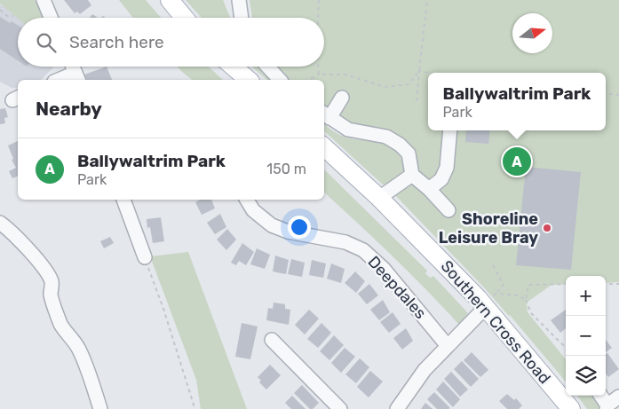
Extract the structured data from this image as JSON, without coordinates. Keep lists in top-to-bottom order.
{
  "streets": {
    "main road": ["Southern Cross Road"],
    "street": ["Deepdales"]
  },
  "places": ["Shoreline Leisure Bray"],
  "north": "right",
  "page": {
    "search": "Search here",
    "popup": ["Ballywaltrim Park", "Park"],
    "heading": "Nearby",
    "list": [
      {
        "mark": "A",
        "name": "Ballywaltrim Park",
        "note": "Park",
        "value": "150 m"
      }
    ],
    "pins": "A",
    "map_buttons": ["+", "−"]
  }
}
